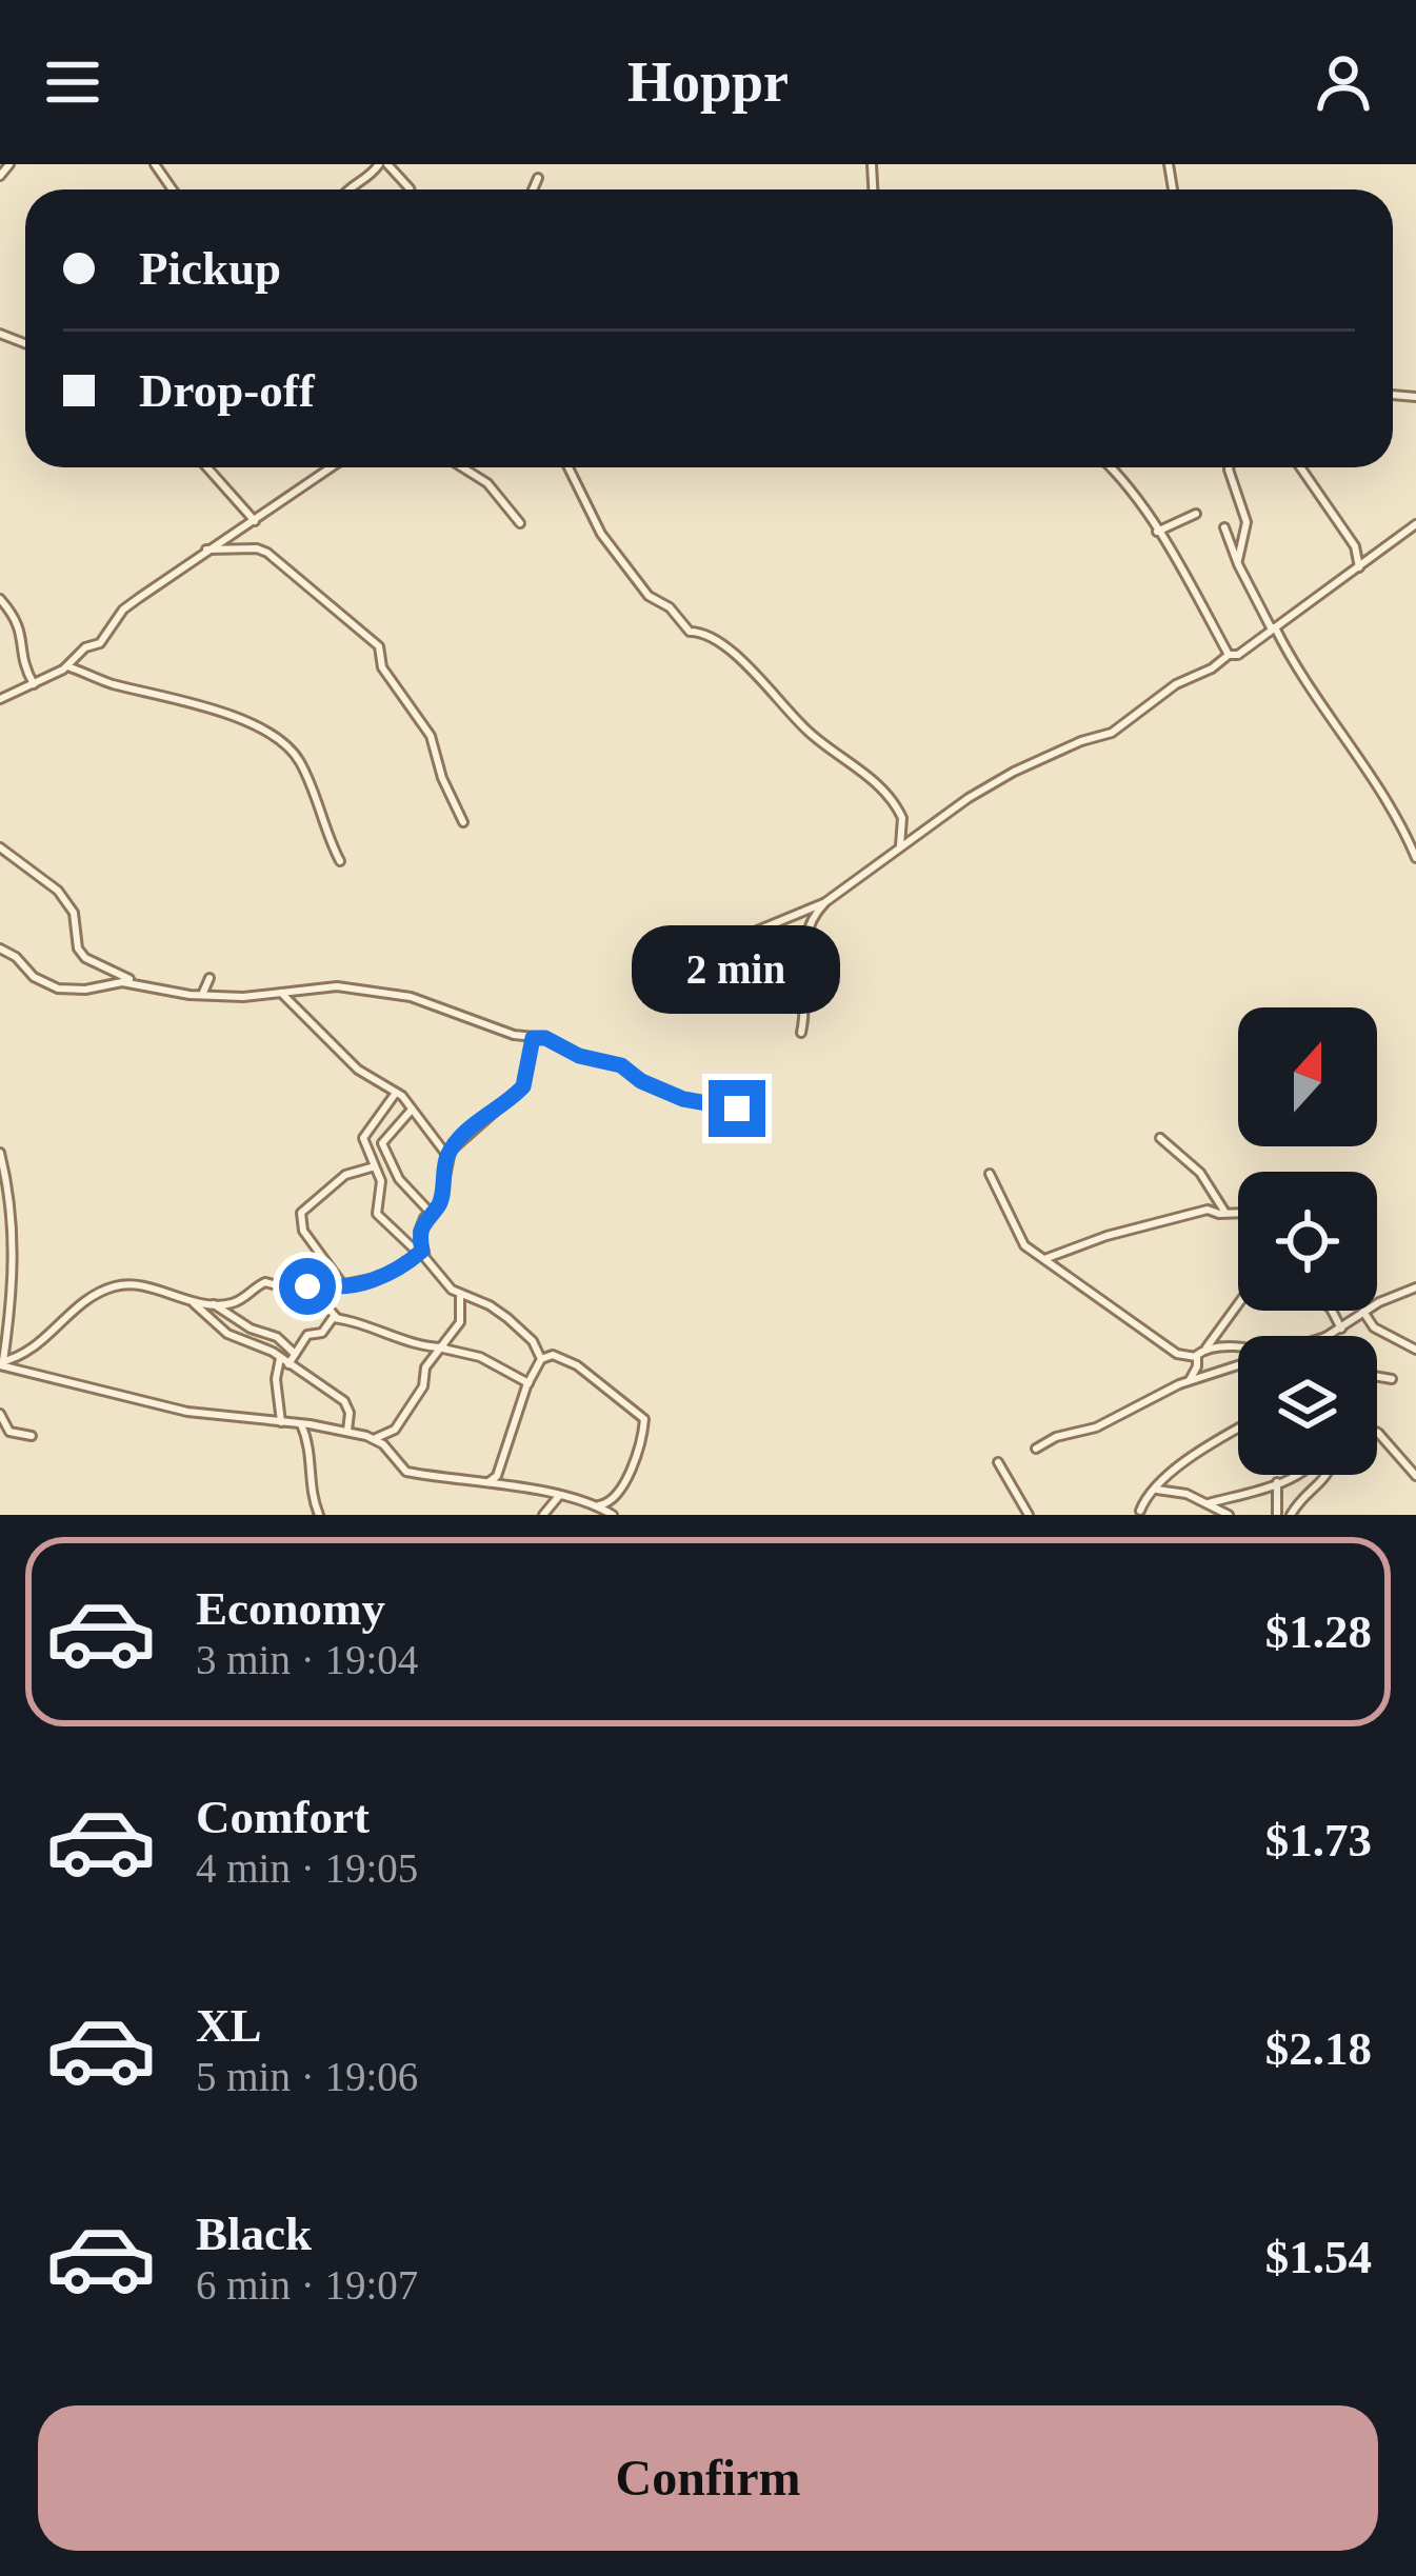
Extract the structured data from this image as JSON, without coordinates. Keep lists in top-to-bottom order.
{
  "north": "top",
  "page": {
    "header": "Hoppr",
    "banner": ["Pickup", "Drop-off"],
    "bubble": "2 min",
    "list": [
      {
        "name": "Economy",
        "note": "3 min · 19:04",
        "value": "$1.28"
      },
      {
        "name": "Comfort",
        "note": "4 min · 19:05",
        "value": "$1.73"
      },
      {
        "name": "XL",
        "note": "5 min · 19:06",
        "value": "$2.18"
      },
      {
        "name": "Black",
        "note": "6 min · 19:07",
        "value": "$1.54"
      }
    ],
    "buttons": "Confirm"
  }
}
